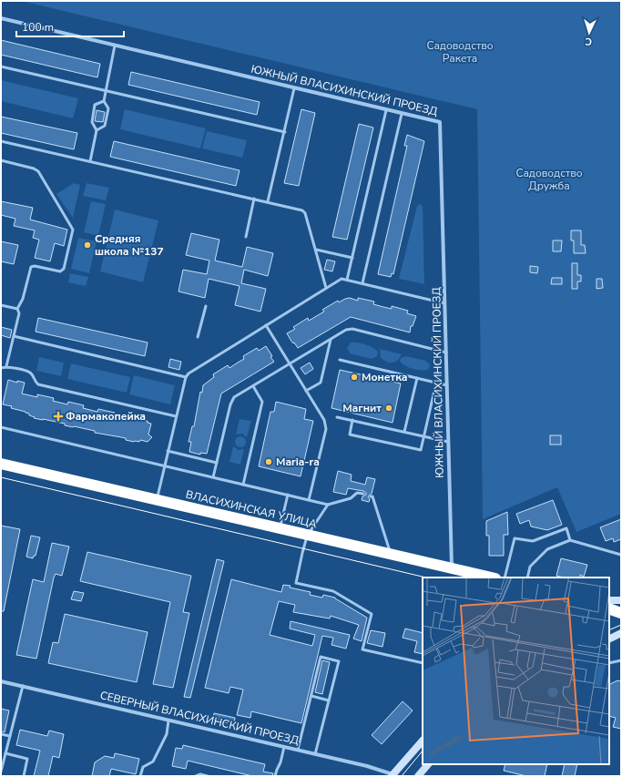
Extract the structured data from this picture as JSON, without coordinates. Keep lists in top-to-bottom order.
{
  "streets": {
    "highway": ["ВЛАСИХИНСКАЯ УЛИЦА"],
    "street": ["ЮЖНЫЙ ВЛАСИХИНСКИЙ ПРОЕЗД", "СЕВЕРНЫЙ ВЛАСИХИНСКИЙ ПРОЕЗД"]
  },
  "crossings": [
    ["ЮЖНЫЙ ВЛАСИХИНСКИЙ ПРОЕЗД", "ВЛАСИХИНСКАЯ УЛИЦА"]
  ],
  "parks": ["Садоводство Ракета", "Садоводство Дружба"],
  "places": {
    "other": [
      "Средняя школа №137",
      "Монетка",
      "Магнит",
      "Maria-ra"
    ],
    "health": ["Фармакопейка"]
  },
  "scale_bar": "100 m",
  "north": "bottom"
}
